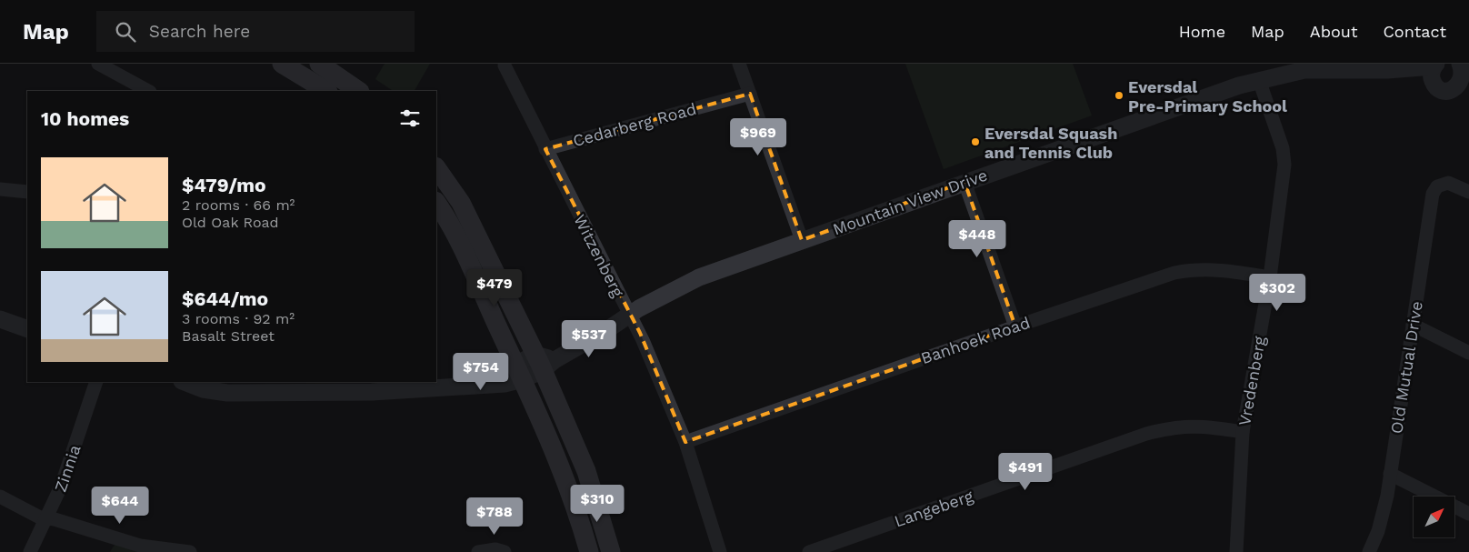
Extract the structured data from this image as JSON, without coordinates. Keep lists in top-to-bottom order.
{
  "streets": {
    "street": [
      "Cedarberg Road",
      "Mountain View Drive",
      "Witzenberg",
      "Banhoek Road",
      "Old Mutual Drive",
      "Vredenberg",
      "Zinnia",
      "Langeberg"
    ]
  },
  "crossings": [
    ["Cedarberg Road", "Witzenberg"],
    ["Mountain View Drive", "Witzenberg"],
    ["Mountain View Drive", "Vredenberg"],
    ["Witzenberg", "Banhoek Road"],
    ["Banhoek Road", "Vredenberg"],
    ["Vredenberg", "Langeberg"]
  ],
  "places": ["Eversdal Pre-Primary School", "Eversdal Squash and Tennis Club"],
  "north": "top right",
  "page": {
    "header": "Map",
    "search": "Search here",
    "nav": [
      "Home",
      "Map",
      "About",
      "Contact"
    ],
    "heading": "10 homes",
    "price": [
      "$969",
      "$448",
      "$479",
      "$302",
      "$537",
      "$754",
      "$491",
      "$310",
      "$644",
      "$788"
    ],
    "list": [
      {
        "name": "$479/mo",
        "note": "2 rooms · 66 m² · Old Oak Road"
      },
      {
        "name": "$644/mo",
        "note": "3 rooms · 92 m² · Basalt Street"
      }
    ]
  }
}
